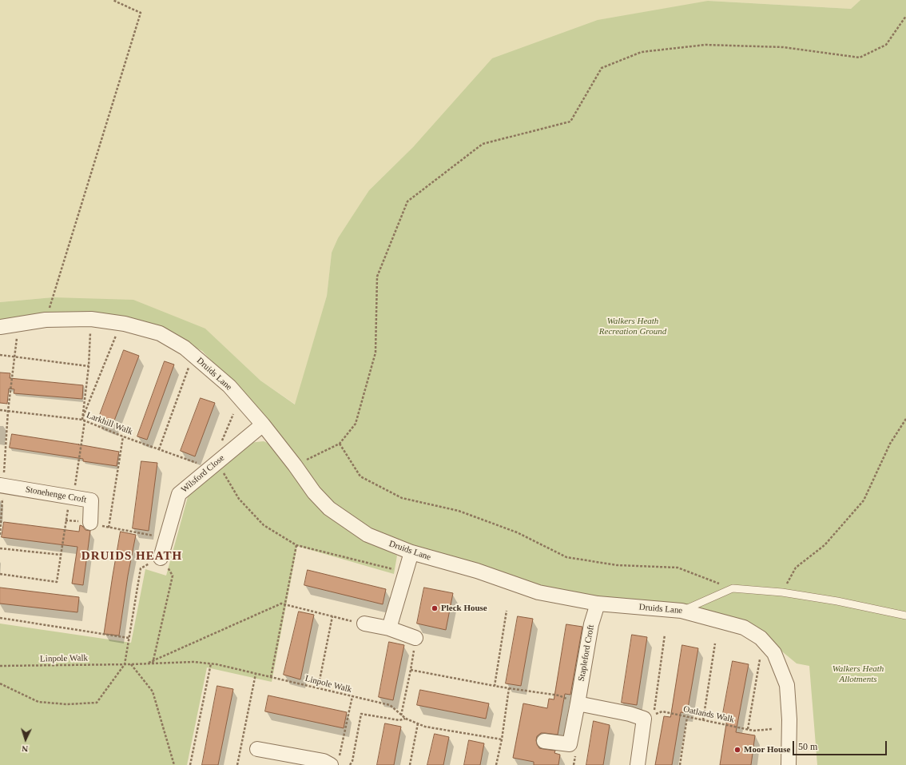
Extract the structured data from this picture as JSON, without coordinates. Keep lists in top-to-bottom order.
{
  "streets": {
    "street": [
      "Druids Lane",
      "Wilsford Close",
      "Stonehenge Croft",
      "Stapleford Croft"
    ],
    "path": ["Larkhill Walk", "Linpole Walk", "Oatlands Walk"]
  },
  "crossings": [
    ["Druids Lane", "Wilsford Close"],
    ["Druids Lane", "Stapleford Croft"],
    ["Larkhill Walk", "Wilsford Close"]
  ],
  "districts": ["DRUIDS HEATH"],
  "parks": ["Walkers Heath Recreation Ground", "Walkers Heath Allotments"],
  "places": ["Pleck House", "Moor House"],
  "scale_bar": "50 m",
  "north": "bottom"
}
